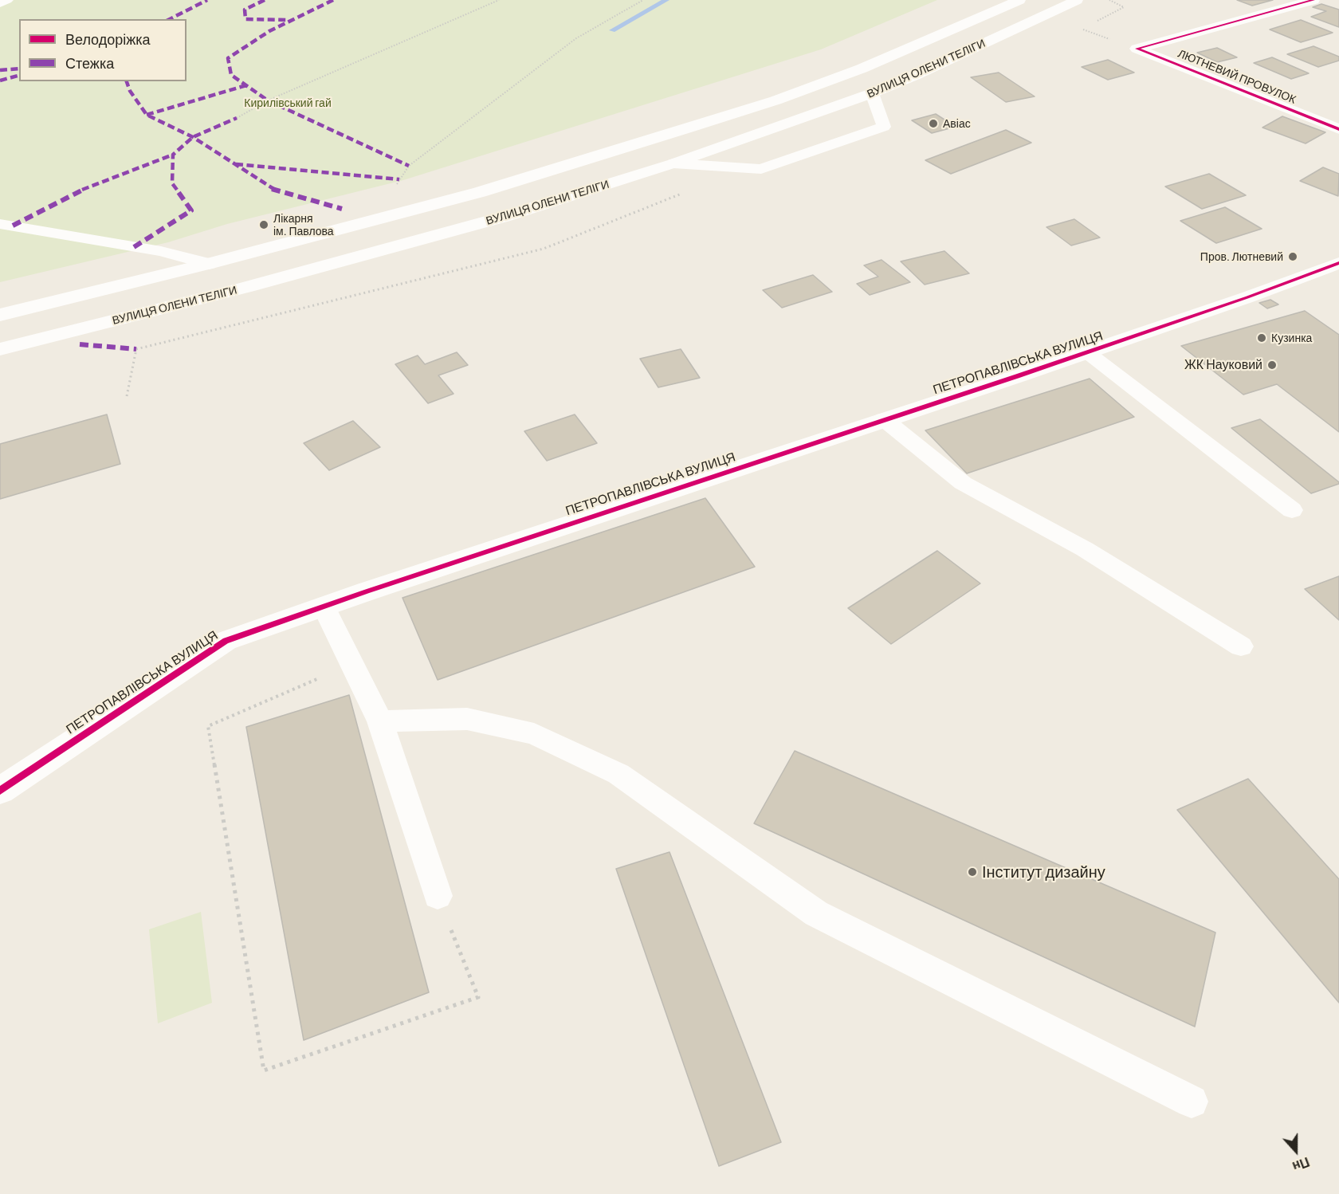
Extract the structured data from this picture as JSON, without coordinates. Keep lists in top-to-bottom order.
{
  "streets": {
    "main road": ["ВУЛИЦЯ ОЛЕНИ ТЕЛІГИ", "ЛЮТНЕВИЙ ПРОВУЛОК", "ПЕТРОПАВЛІВСЬКА ВУЛИЦЯ"]
  },
  "parks": ["Кирилівський гай"],
  "places": [
    "Авіас",
    "Лікарня ім. Павлова",
    "Пров. Лютневий",
    "Кузинка",
    "ЖК Науковий",
    "Інститут дизайну"
  ],
  "legend": ["Велодоріжка", "Стежка"],
  "north": "bottom"
}
